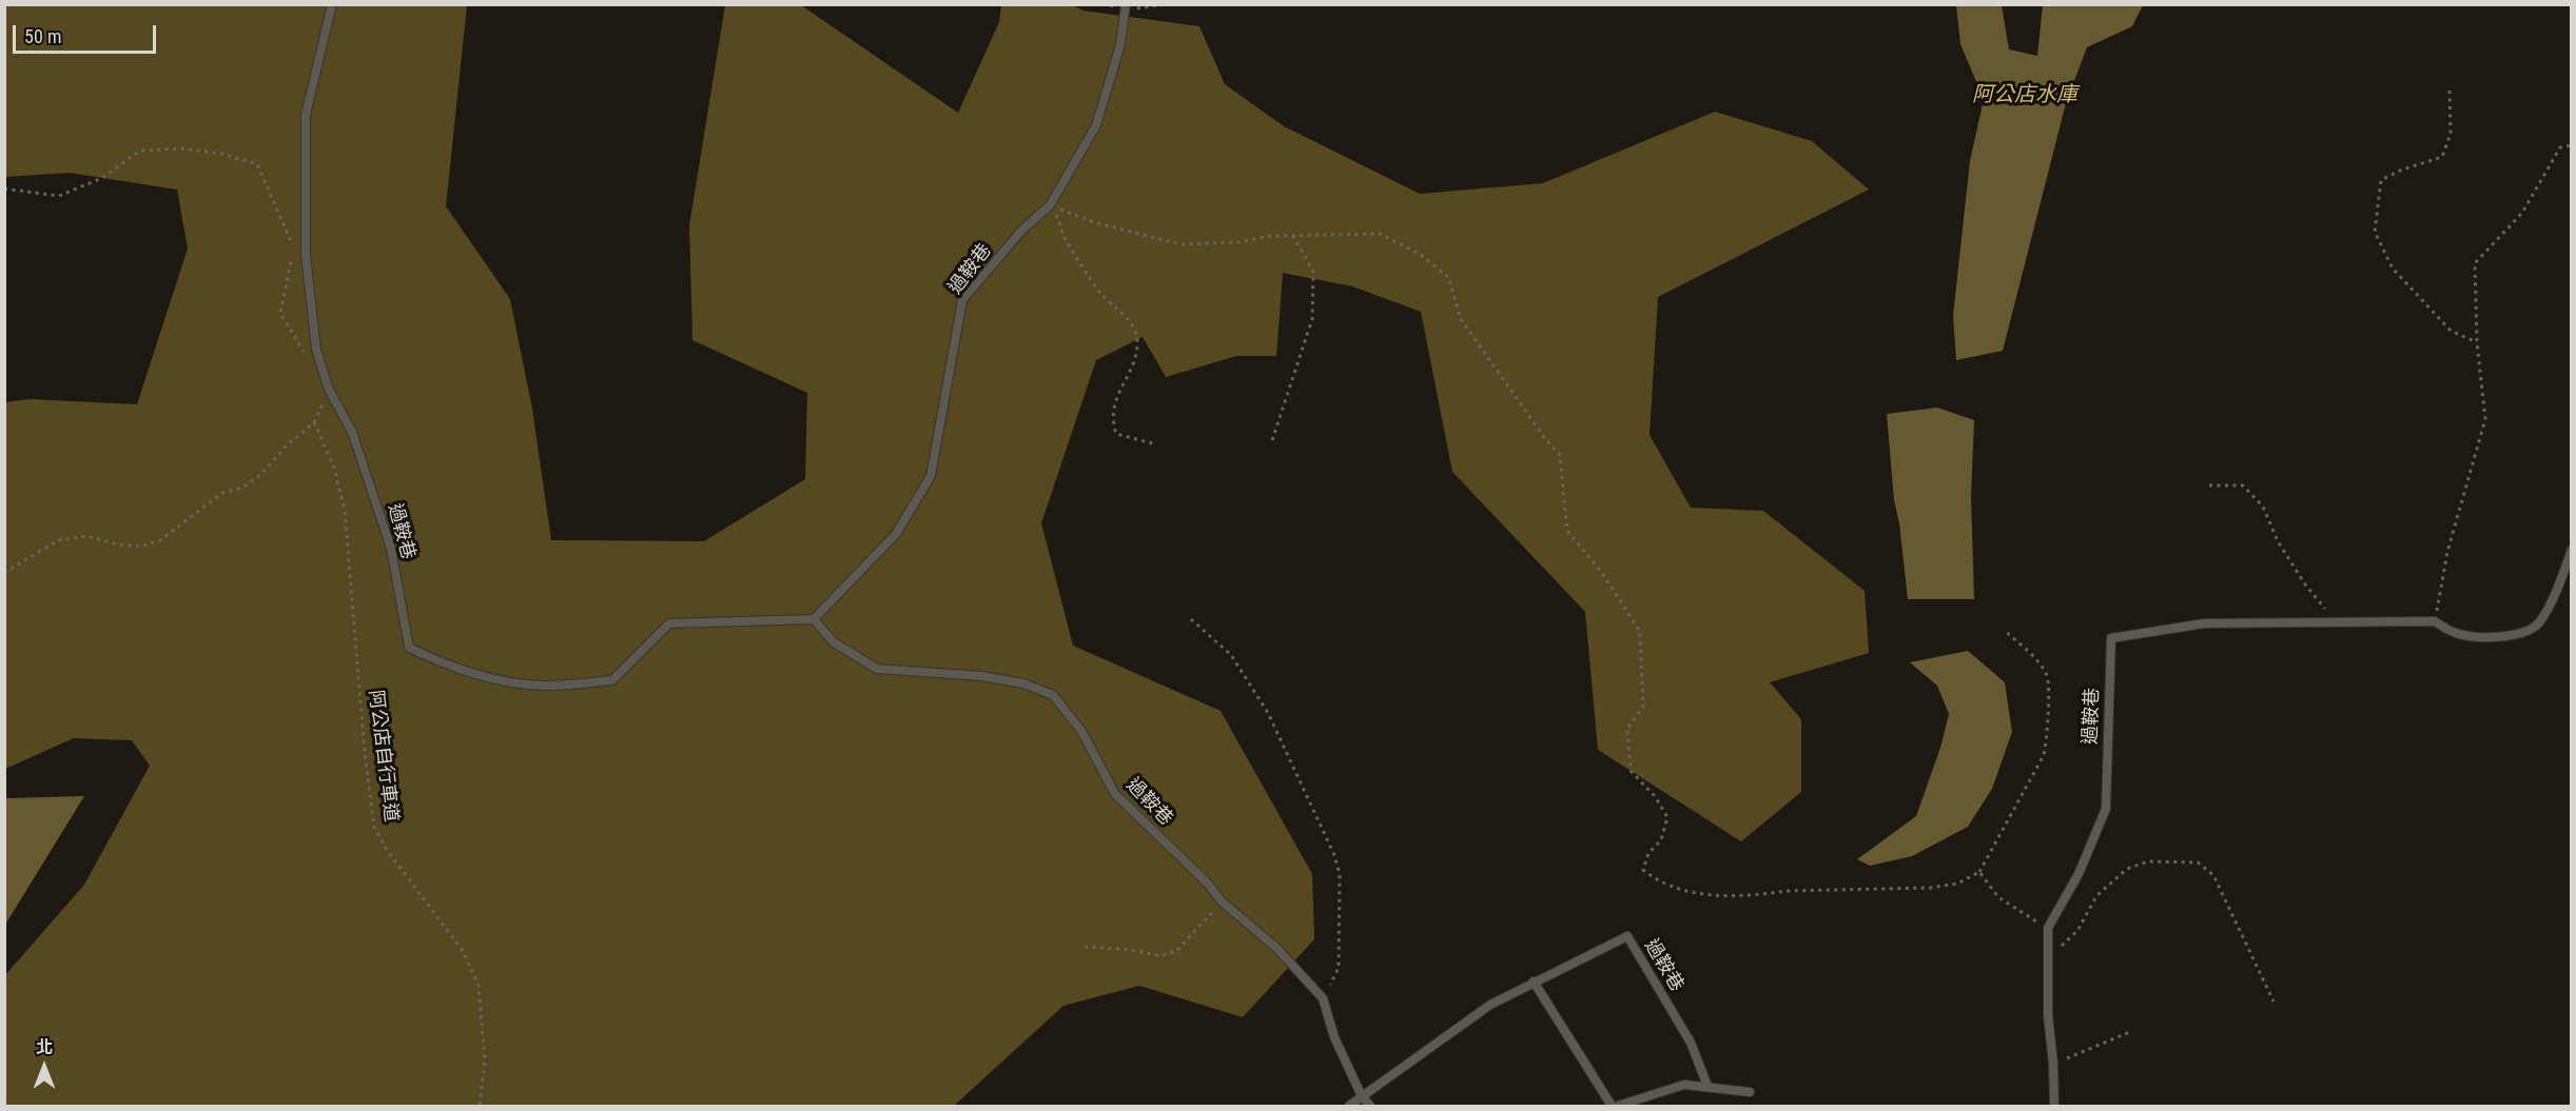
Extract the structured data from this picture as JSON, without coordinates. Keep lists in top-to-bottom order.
{
  "streets": {
    "lane": ["過鞍巷"],
    "path": ["阿公店自行車道"]
  },
  "water": ["阿公店水庫"],
  "scale_bar": "50 m",
  "north": "top"
}
